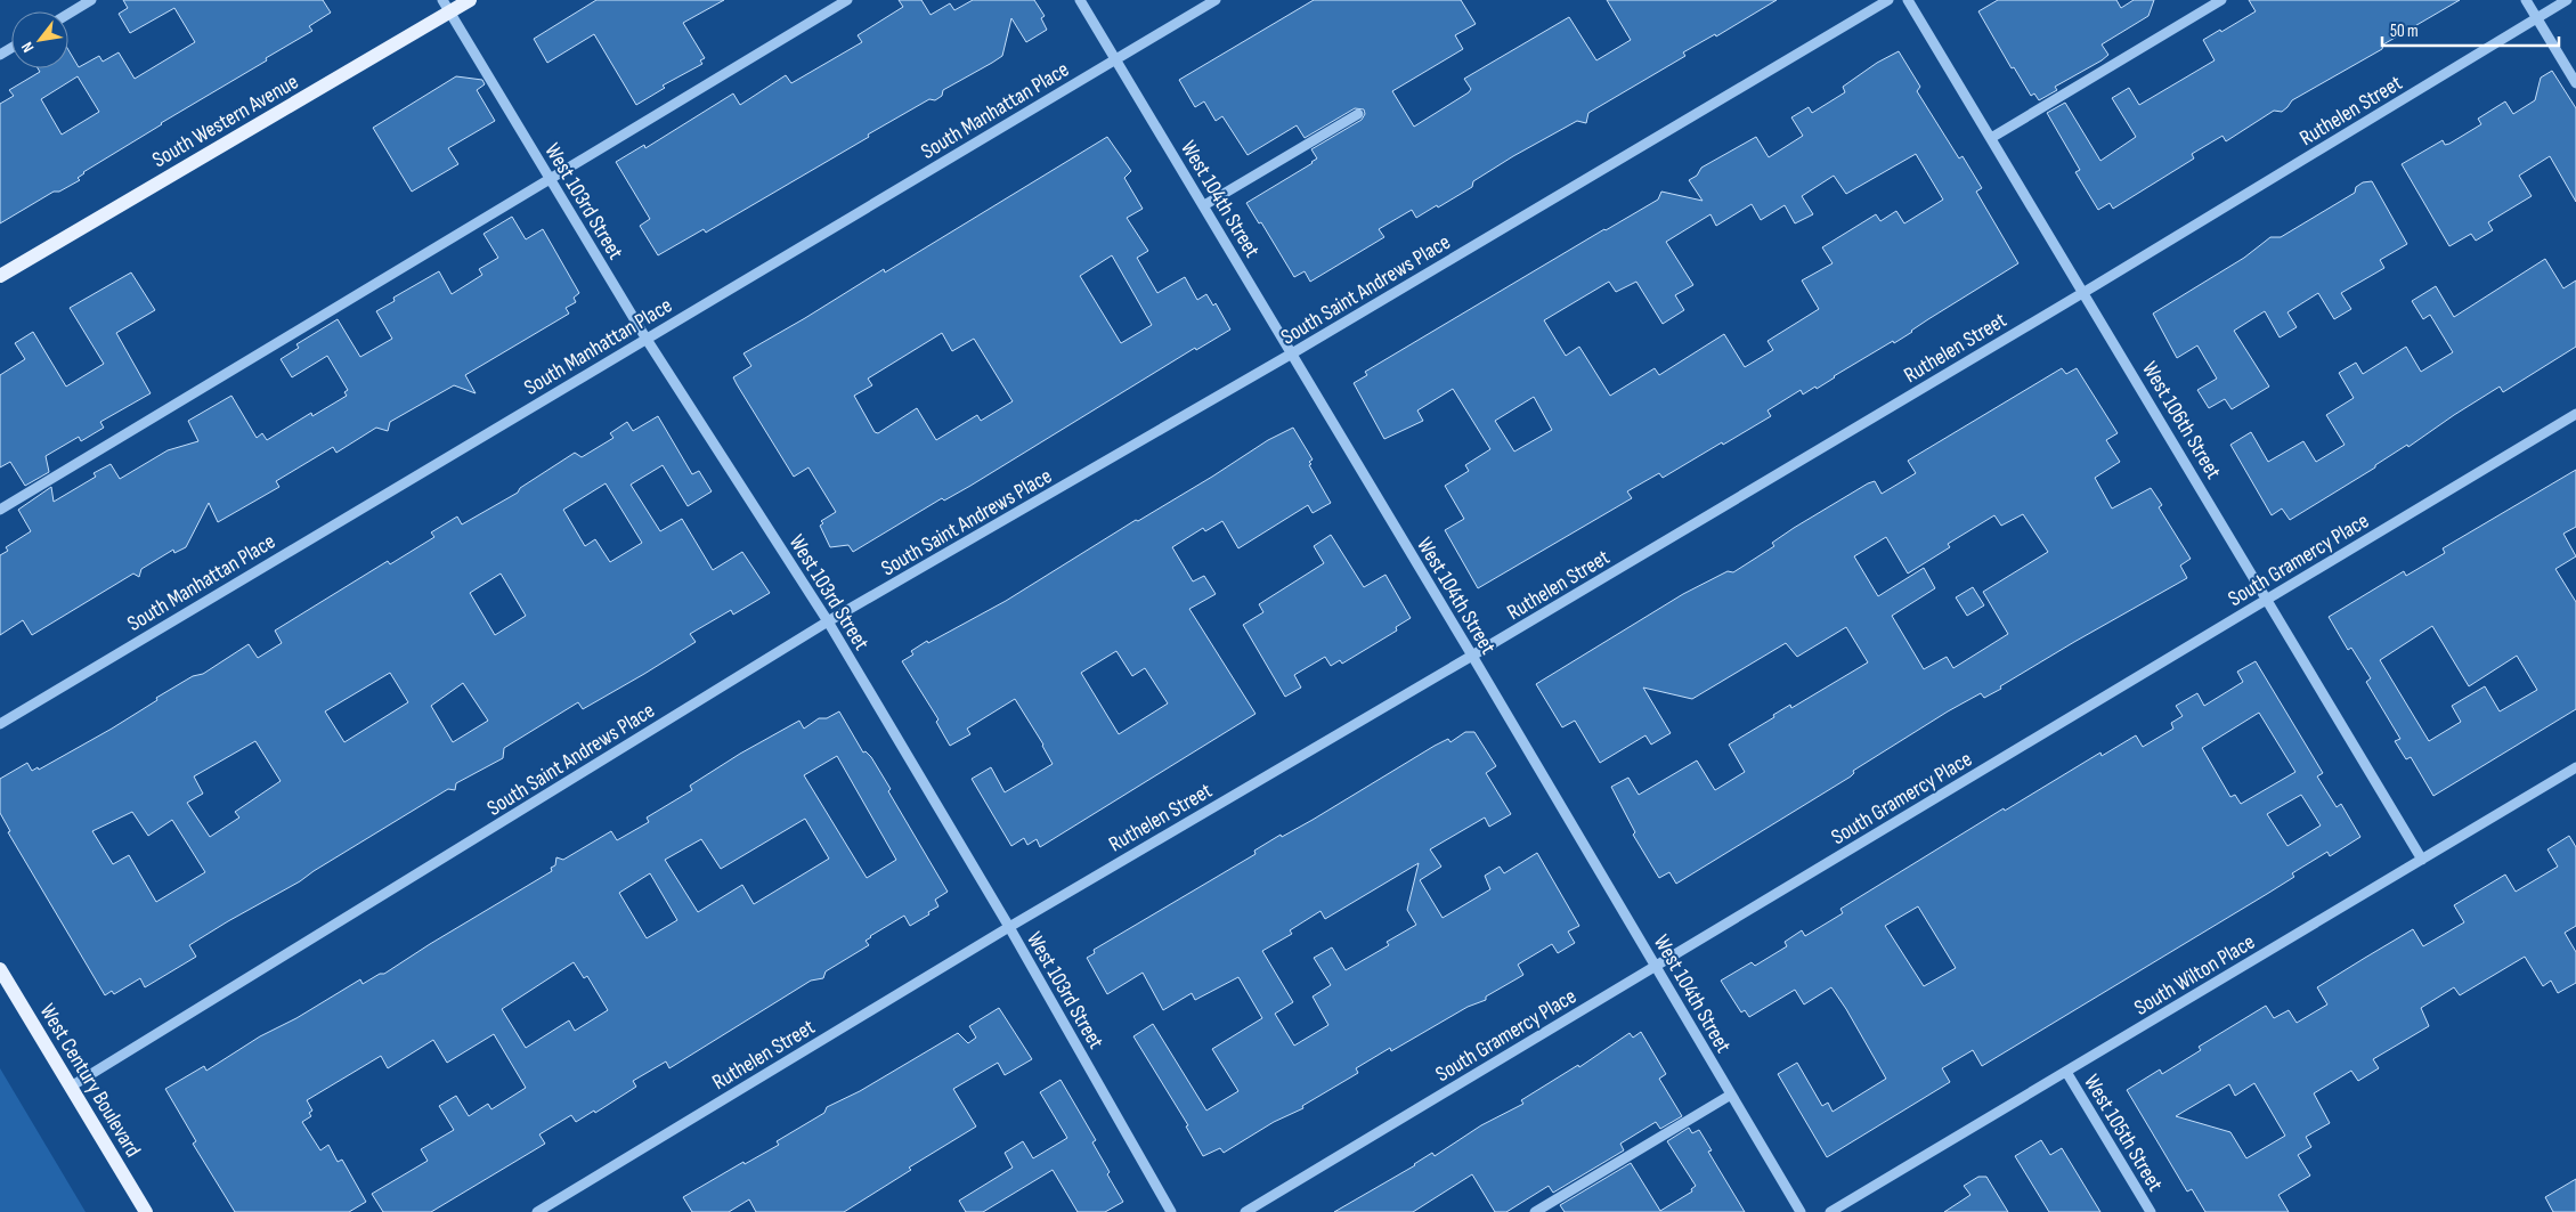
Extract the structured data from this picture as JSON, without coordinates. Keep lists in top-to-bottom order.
{
  "streets": {
    "main road": ["South Western Avenue", "West Century Boulevard"],
    "street": [
      "South Manhattan Place",
      "Ruthelen Street",
      "West 104th Street",
      "West 103rd Street",
      "South Saint Andrews Place",
      "West 106th Street",
      "South Gramercy Place",
      "South Wilton Place",
      "West 105th Street"
    ]
  },
  "crossings": [
    ["South Manhattan Place", "West 104th Street"],
    ["South Manhattan Place", "West 103rd Street"],
    ["Ruthelen Street", "West 104th Street"],
    ["Ruthelen Street", "West 103rd Street"],
    ["Ruthelen Street", "West 106th Street"],
    ["South Western Avenue", "West 103rd Street"],
    ["West 104th Street", "South Saint Andrews Place"],
    ["West 104th Street", "South Gramercy Place"],
    ["West 103rd Street", "South Saint Andrews Place"],
    ["South Saint Andrews Place", "West Century Boulevard"],
    ["West 106th Street", "South Gramercy Place"],
    ["West 106th Street", "South Wilton Place"],
    ["South Wilton Place", "West 105th Street"]
  ],
  "scale_bar": "50 m",
  "north": "bottom left"
}
